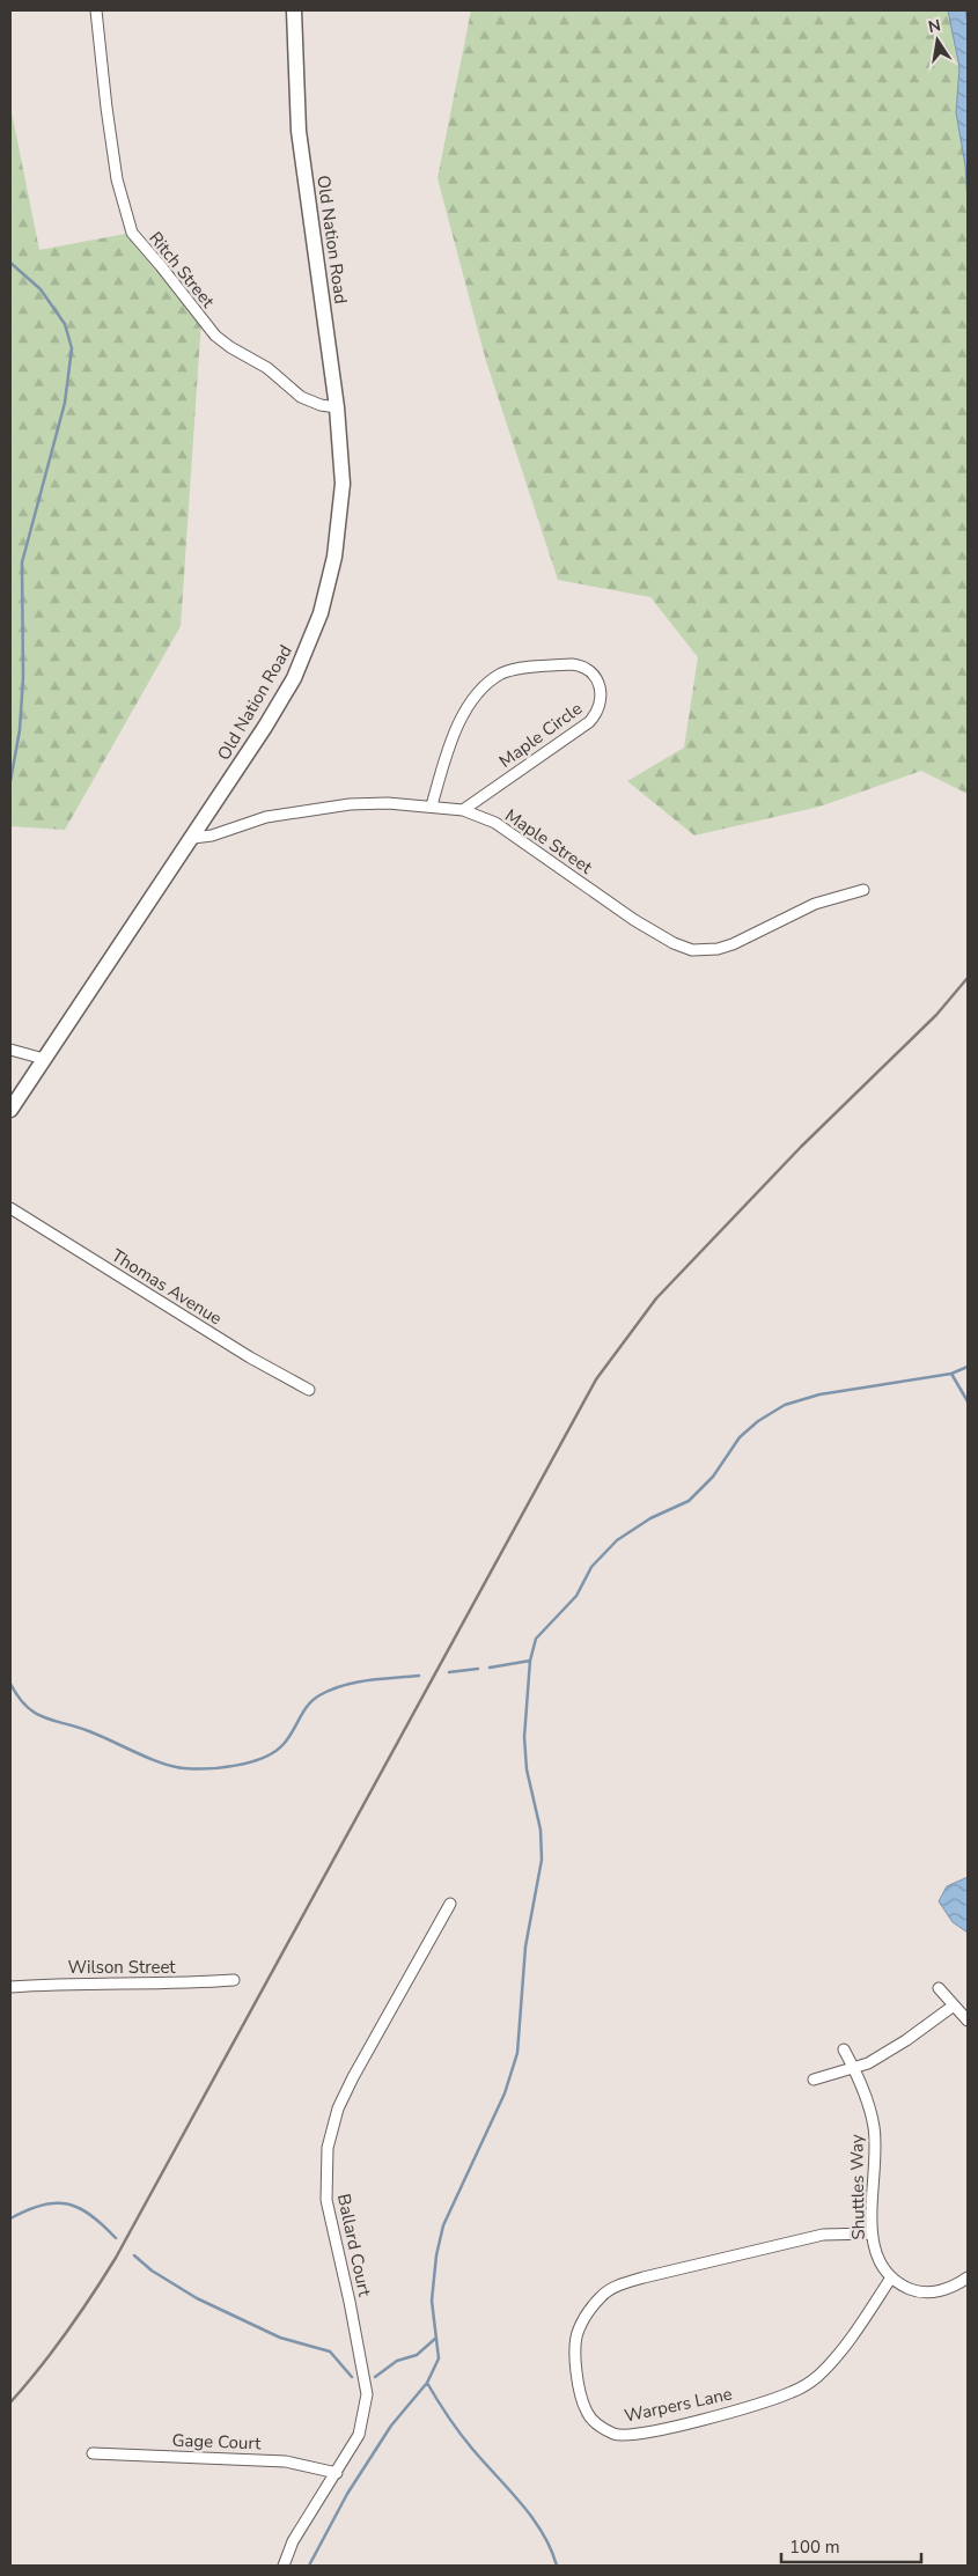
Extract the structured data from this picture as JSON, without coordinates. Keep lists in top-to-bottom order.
{
  "streets": {
    "main road": ["Old Nation Road"],
    "street": [
      "Ritch Street",
      "Maple Circle",
      "Maple Street",
      "Thomas Avenue",
      "Wilson Street",
      "Shuttles Way",
      "Ballard Court",
      "Warpers Lane",
      "Gage Court"
    ]
  },
  "crossings": [
    ["Old Nation Road", "Ritch Street"],
    ["Old Nation Road", "Maple Street"],
    ["Maple Circle", "Maple Street"],
    ["Shuttles Way", "Warpers Lane"],
    ["Ballard Court", "Gage Court"]
  ],
  "scale_bar": "100 m",
  "north": "top"
}
